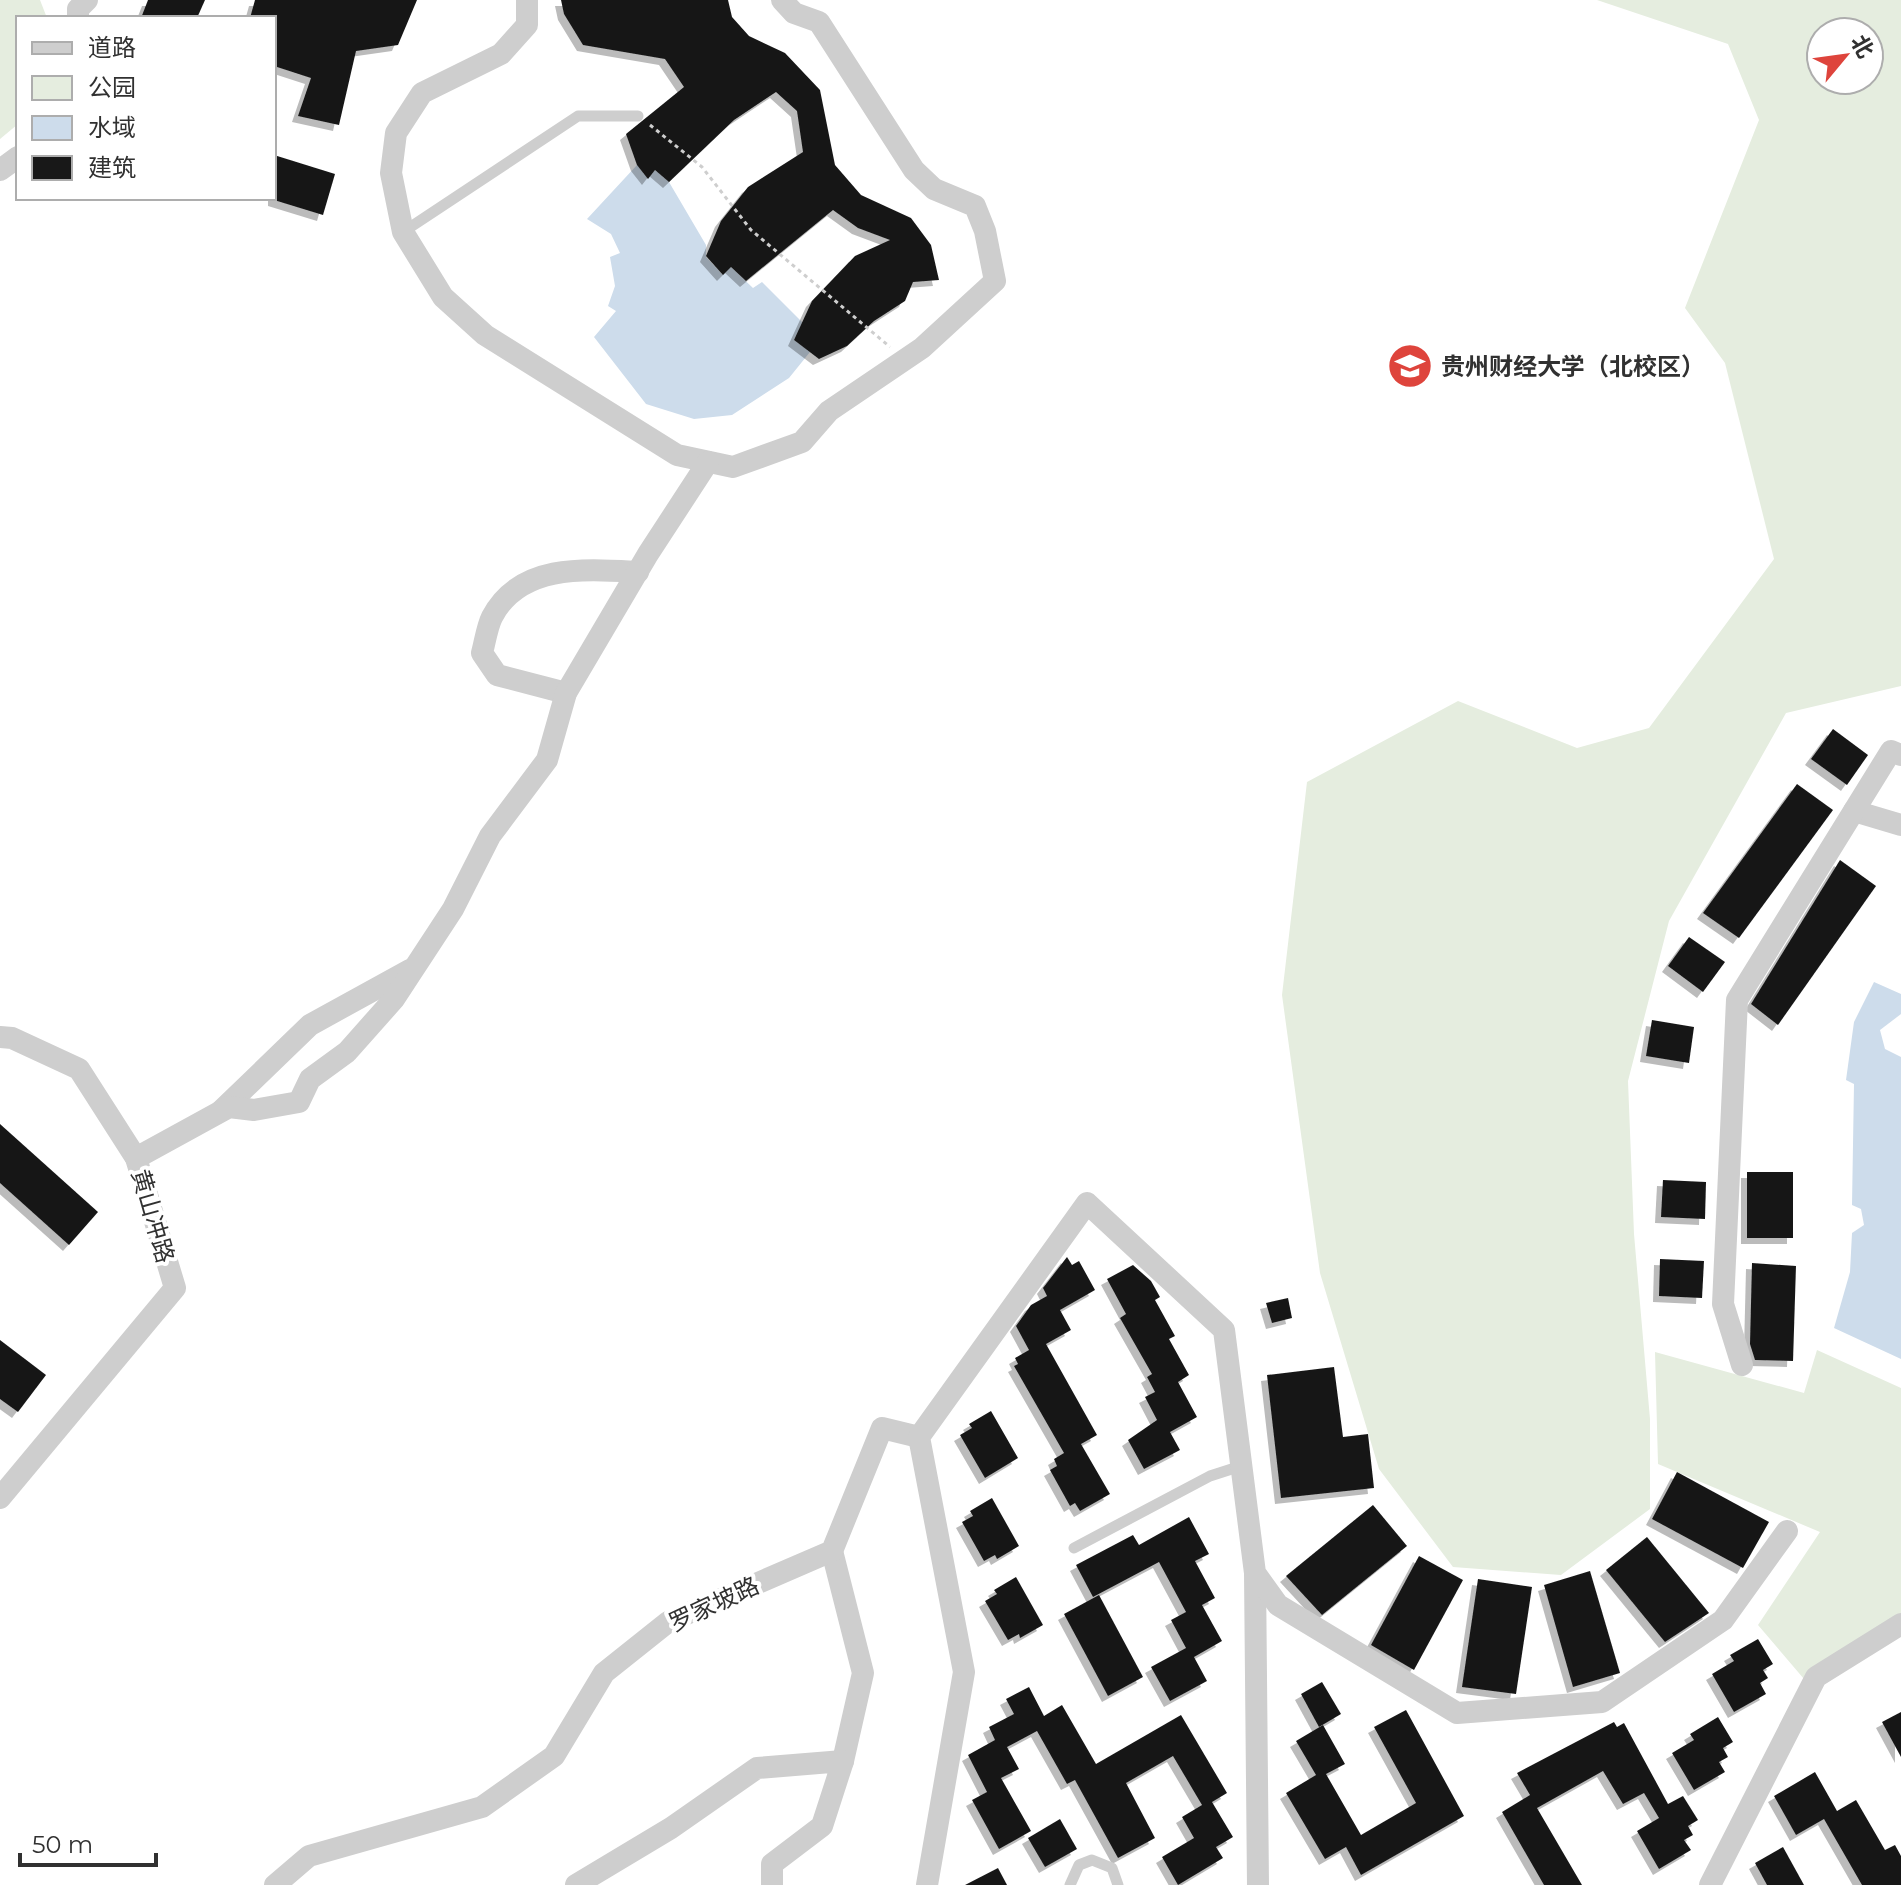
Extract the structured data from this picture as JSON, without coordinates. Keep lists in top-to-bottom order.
{
  "streets": {
    "street": ["黄山冲路", "罗家坡路"]
  },
  "places": {
    "school or university": ["贵州财经大学（北校区）"]
  },
  "legend": [
    "道路",
    "公园",
    "水域",
    "建筑"
  ],
  "scale_bar": "50 m",
  "north": "top right"
}
